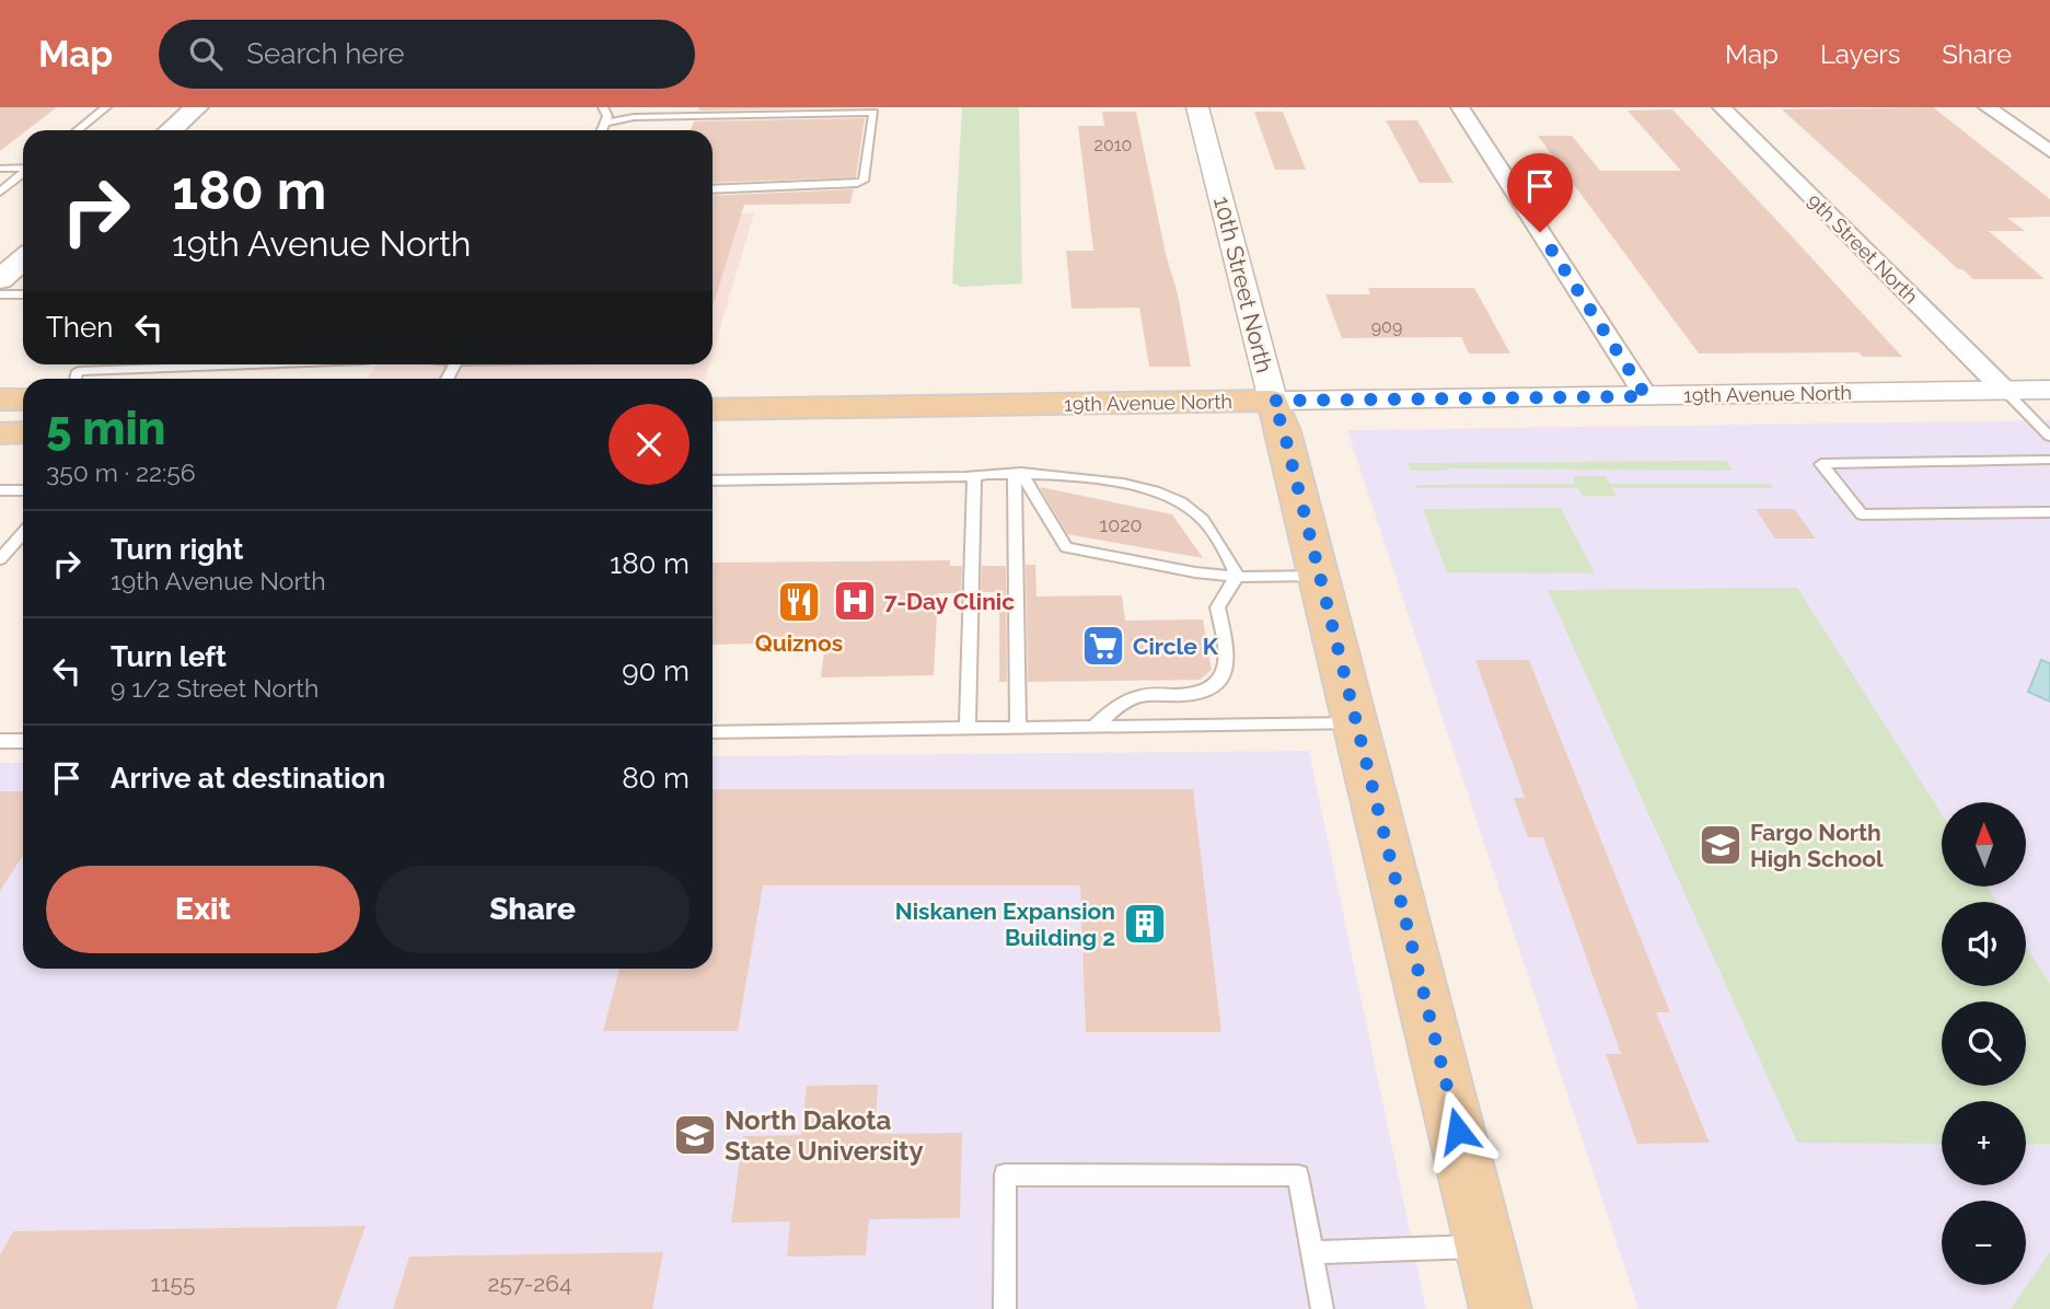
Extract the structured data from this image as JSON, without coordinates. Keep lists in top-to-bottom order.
{
  "streets": {
    "main road": ["10th Street North", "19th Avenue North"],
    "street": ["9th Street North"]
  },
  "crossings": [
    ["9th Street North", "19th Avenue North"],
    ["10th Street North", "19th Avenue North"]
  ],
  "places": {
    "hospital": ["7-Day Clinic"],
    "restaurant": ["Quiznos"],
    "supermarket": ["Circle K"],
    "school or university": ["Fargo North High School", "North Dakota State University"],
    "building": ["Niskanen Expansion Building 2"]
  },
  "house_numbers": [
    "2010",
    "909",
    "1020",
    "1155",
    "257-264"
  ],
  "north": "top",
  "page": {
    "header": "Map",
    "search": "Search here",
    "nav": ["Map", "Layers", "Share"],
    "turn": ["180 m", "19th Avenue North"],
    "then": "Then",
    "heading": ["5 min", "350 m · 22:56"],
    "list": [
      {
        "name": "Turn right",
        "note": "19th Avenue North",
        "value": "180 m"
      },
      {
        "name": "Turn left",
        "note": "9 1/2 Street North",
        "value": "90 m"
      },
      {
        "name": "Arrive at destination",
        "value": "80 m"
      }
    ],
    "map_buttons": ["+", "−"],
    "buttons": ["Exit", "Share"]
  }
}
